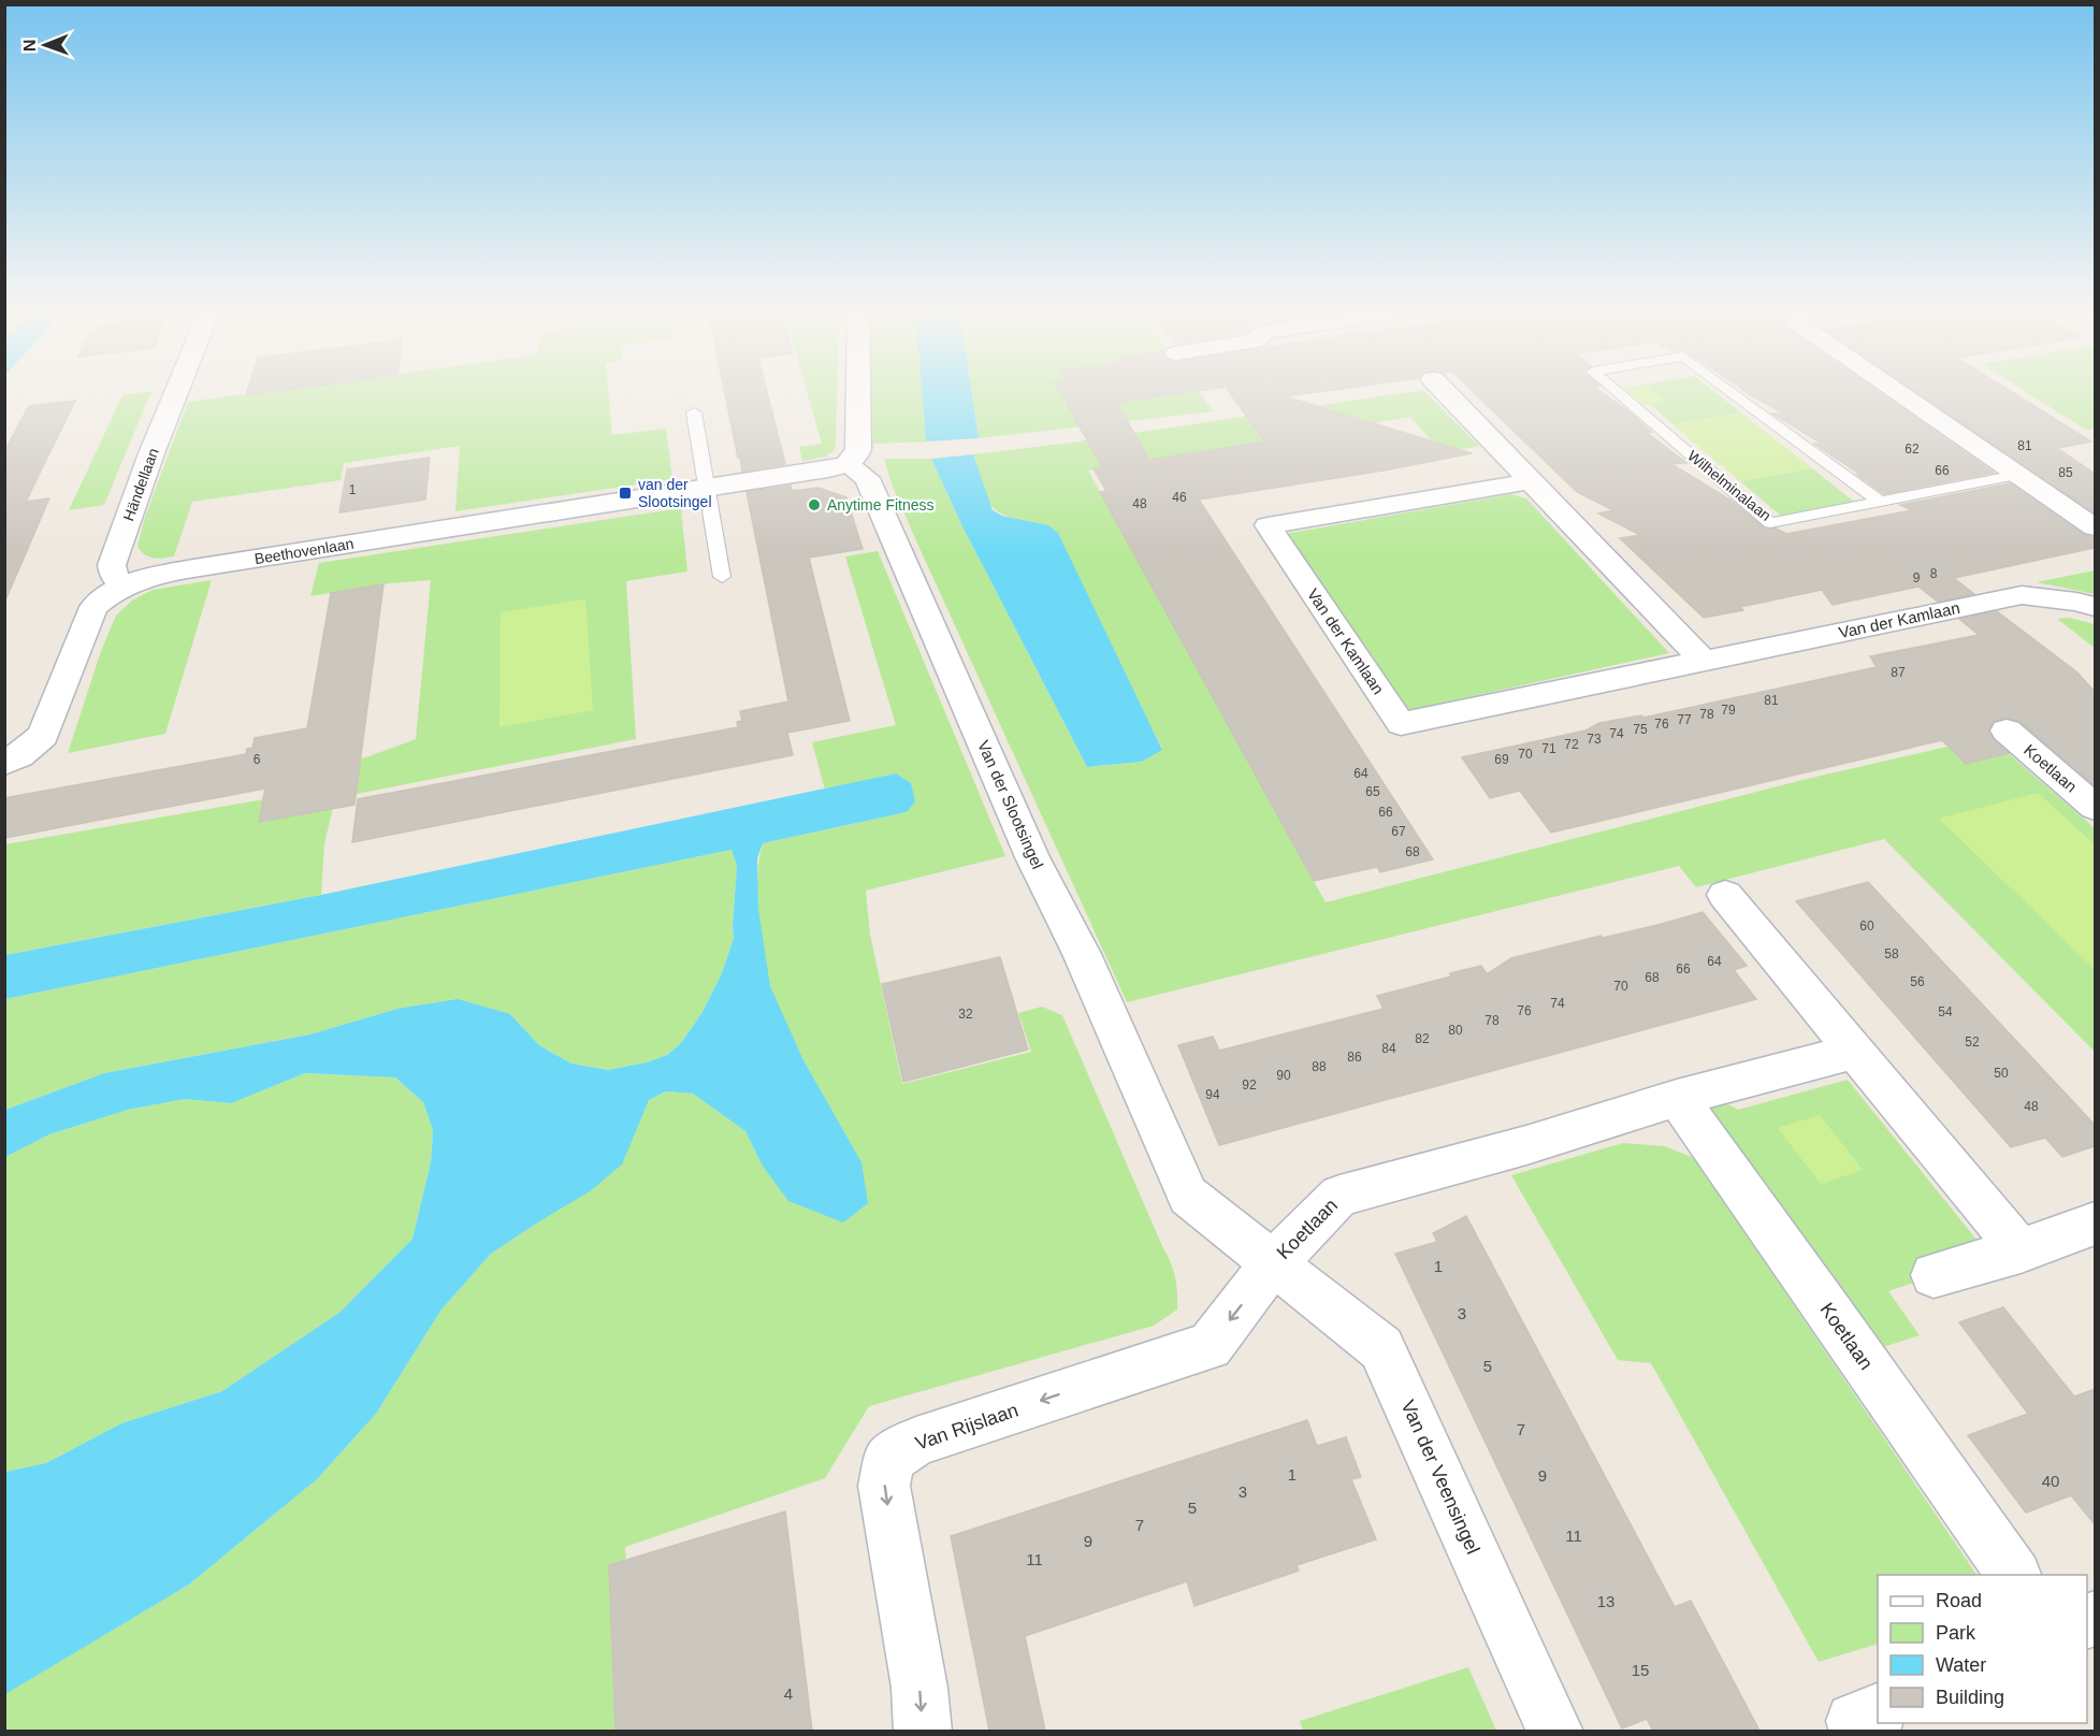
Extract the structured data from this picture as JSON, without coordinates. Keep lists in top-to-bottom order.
{
  "streets": {
    "street": [
      "Händellaan",
      "Beethovenlaan",
      "Van der Kamlaan",
      "Koetlaan",
      "Van der Slootsingel",
      "Van Rijslaan",
      "Van der Veensingel"
    ],
    "lane": ["Wilhelminalaan"]
  },
  "crossings": [
    ["Händellaan", "Beethovenlaan"],
    ["Beethovenlaan", "Van der Slootsingel"],
    ["Koetlaan", "Van der Slootsingel"],
    ["Koetlaan", "Van Rijslaan"],
    ["Koetlaan", "Van der Veensingel"],
    ["Van der Slootsingel", "Van Rijslaan"],
    ["Van der Slootsingel", "Van der Veensingel"],
    ["Van Rijslaan", "Van der Veensingel"]
  ],
  "one_way": ["Van Rijslaan"],
  "places": {
    "transit": ["van der Slootsingel"],
    "other": ["Anytime Fitness"]
  },
  "house_numbers": [
    "81",
    "62",
    "66",
    "85",
    "1",
    "46",
    "48",
    "8",
    "9",
    "87",
    "81",
    "79",
    "78",
    "77",
    "76",
    "75",
    "74",
    "73",
    "72",
    "71",
    "70",
    "6",
    "69",
    "64",
    "65",
    "66",
    "67",
    "68",
    "60",
    "58",
    "64",
    "66",
    "68",
    "56",
    "70",
    "74",
    "76",
    "54",
    "32",
    "78",
    "80",
    "82",
    "52",
    "84",
    "86",
    "88",
    "50",
    "90",
    "92",
    "94",
    "48",
    "1",
    "3",
    "5",
    "7",
    "1",
    "9",
    "40",
    "3",
    "5",
    "7",
    "11",
    "9",
    "11",
    "13",
    "15",
    "4"
  ],
  "legend": [
    "Road",
    "Park",
    "Water",
    "Building"
  ],
  "north": "left"
}
